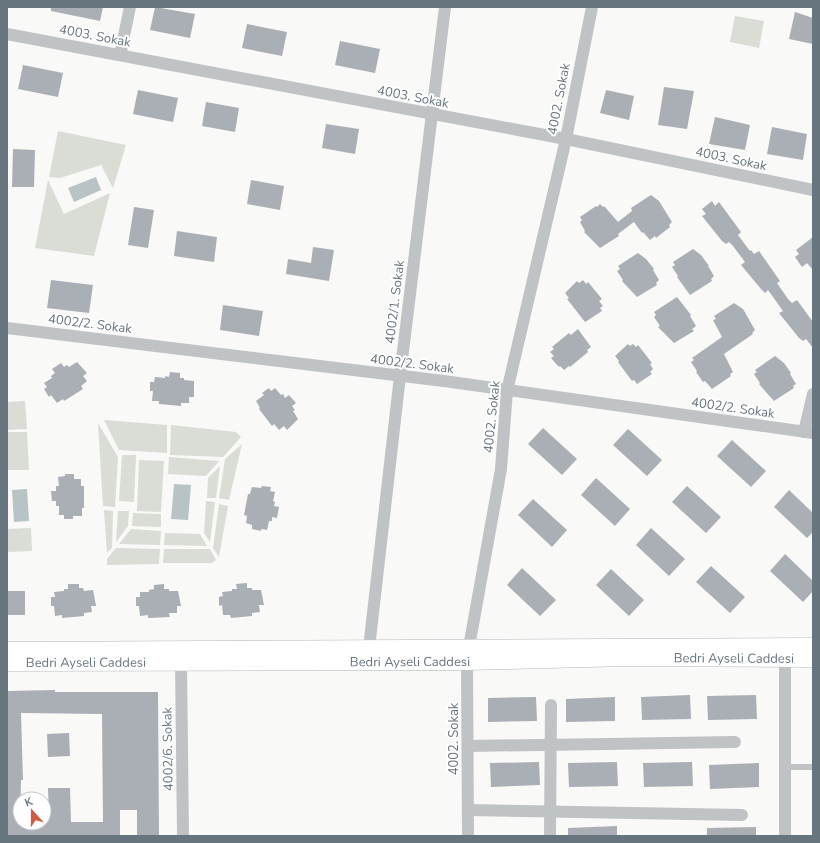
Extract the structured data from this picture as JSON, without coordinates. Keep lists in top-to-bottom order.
{
  "streets": {
    "main road": ["Bedri Ayseli Caddesi"],
    "street": [
      "4003. Sokak",
      "4002. Sokak",
      "4002/1. Sokak",
      "4002/2. Sokak",
      "4002/6. Sokak"
    ]
  },
  "crossings": [
    ["4003. Sokak", "4002. Sokak"],
    ["4003. Sokak", "4002/1. Sokak"],
    ["4002. Sokak", "4002/2. Sokak"],
    ["4002. Sokak", "Bedri Ayseli Caddesi"],
    ["4002/1. Sokak", "4002/2. Sokak"],
    ["4002/1. Sokak", "Bedri Ayseli Caddesi"],
    ["Bedri Ayseli Caddesi", "4002/6. Sokak"]
  ],
  "north": "top"
}
